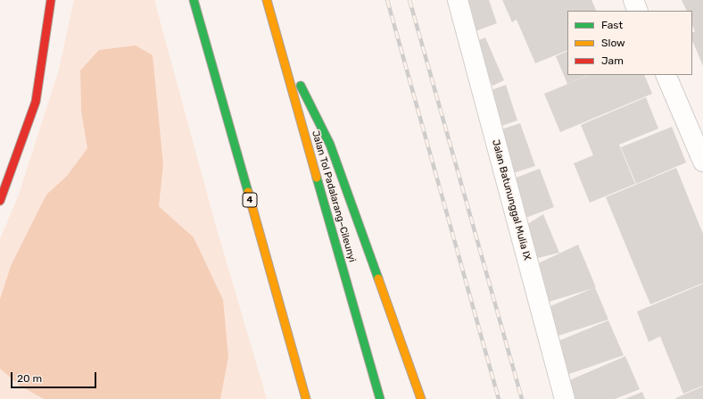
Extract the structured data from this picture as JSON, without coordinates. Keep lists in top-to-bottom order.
{
  "streets": {
    "highway": ["Jalan Tol Padalarang–Cileunyi", "4"],
    "street": ["Jalan Batununggal Mulia IX"]
  },
  "legend": ["Fast", "Slow", "Jam"],
  "scale_bar": "20 m"
}
